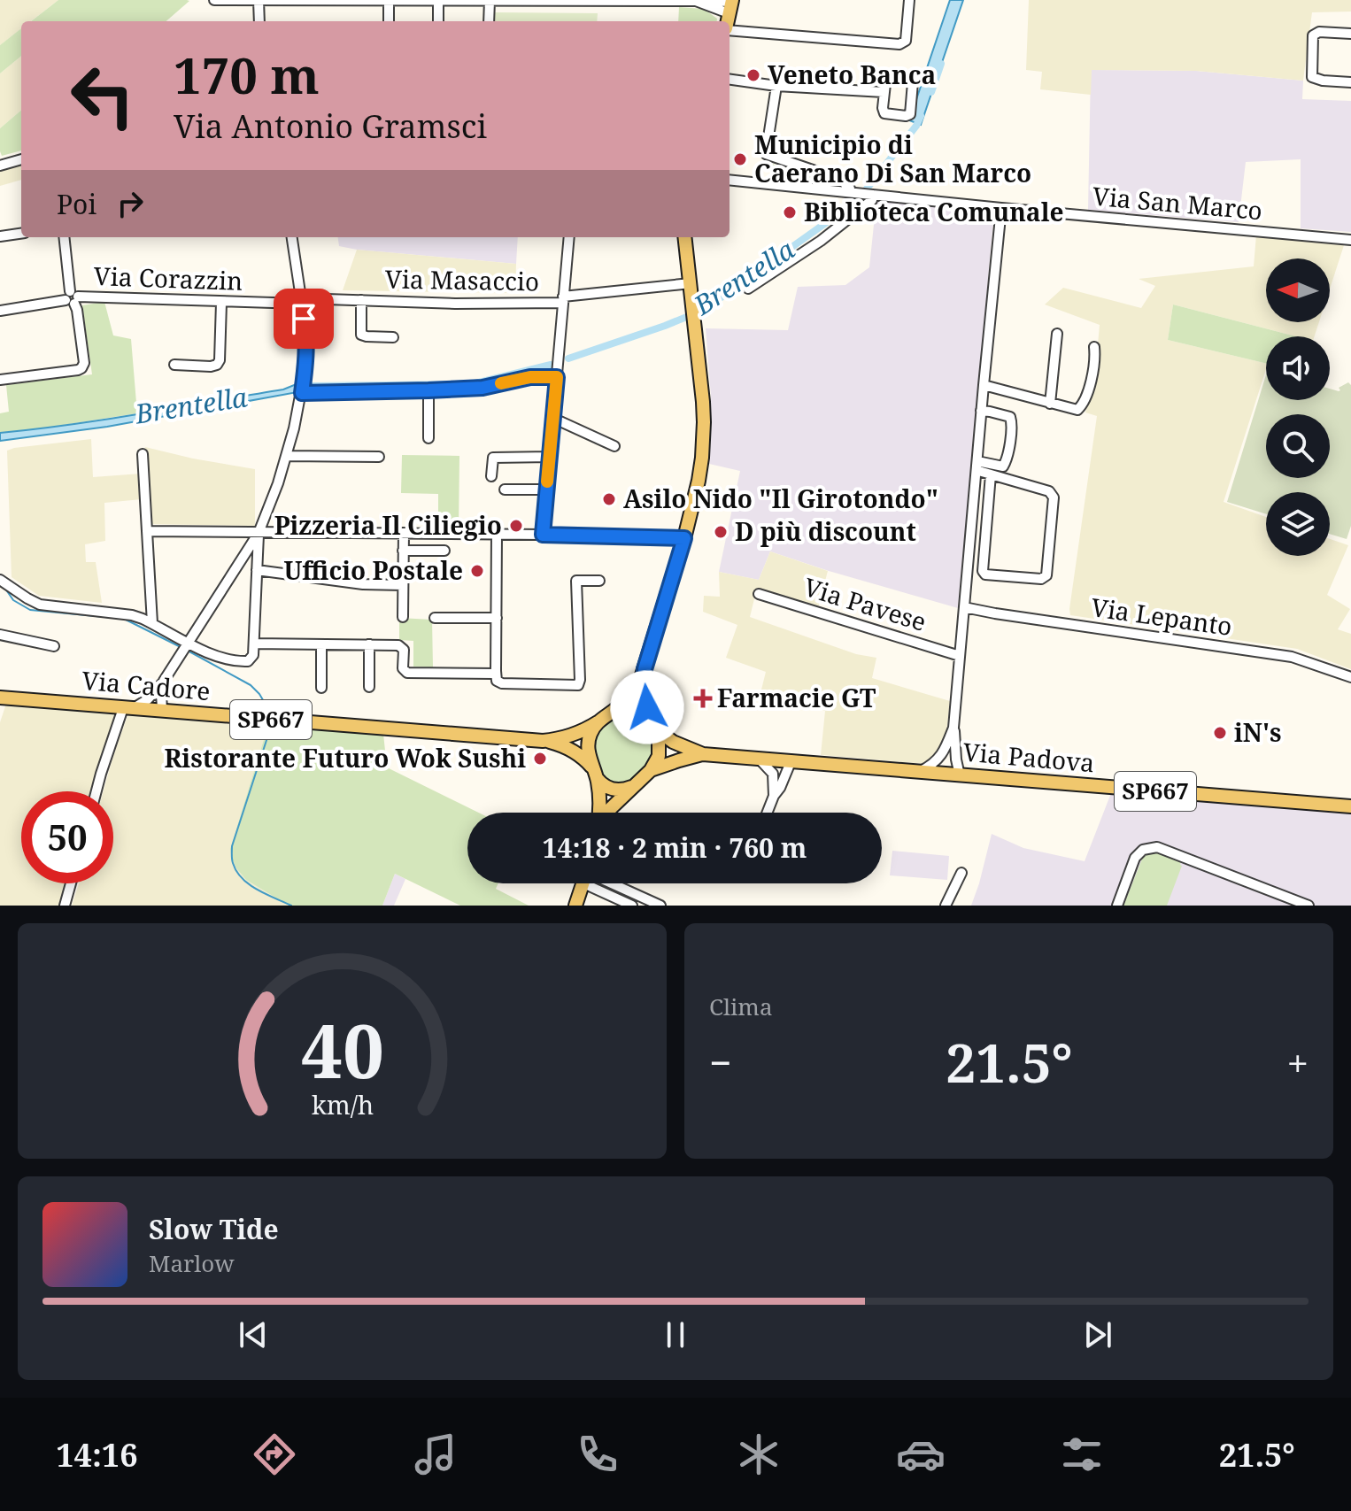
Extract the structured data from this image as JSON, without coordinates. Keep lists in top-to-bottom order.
{
  "streets": {
    "main road": ["Via Cadore", "SP667", "Via Padova"],
    "street": [
      "Via San Marco",
      "Via Corazzin",
      "Via Masaccio",
      "Via Pavese",
      "Via Lepanto"
    ]
  },
  "crossings": [
    ["Via Corazzin", "Via Masaccio"],
    ["Via Cadore", "Via Padova"]
  ],
  "water": ["Brentella"],
  "places": {
    "other": [
      "Veneto Banca",
      "Municipio di Caerano Di San Marco",
      "Biblioteca Comunale",
      "Asilo Nido \"Il Girotondo\"",
      "Pizzeria Il Ciliegio",
      "D più discount",
      "Ufficio Postale",
      "iN's",
      "Ristorante Futuro Wok Sushi"
    ],
    "health": ["Farmacie GT"]
  },
  "north": "left",
  "page": {
    "turn": ["170 m", "Via Antonio Gramsci"],
    "then": "Poi",
    "limit": "50",
    "trip": "14:18 · 2 min · 760 m",
    "tile": "Clima",
    "heat": ["−", "21.5°", "+"],
    "song": ["Slow Tide", "Marlow"],
    "tabs": ["14:16", "21.5°"],
    "gauge": ["40", "km/h"]
  }
}
